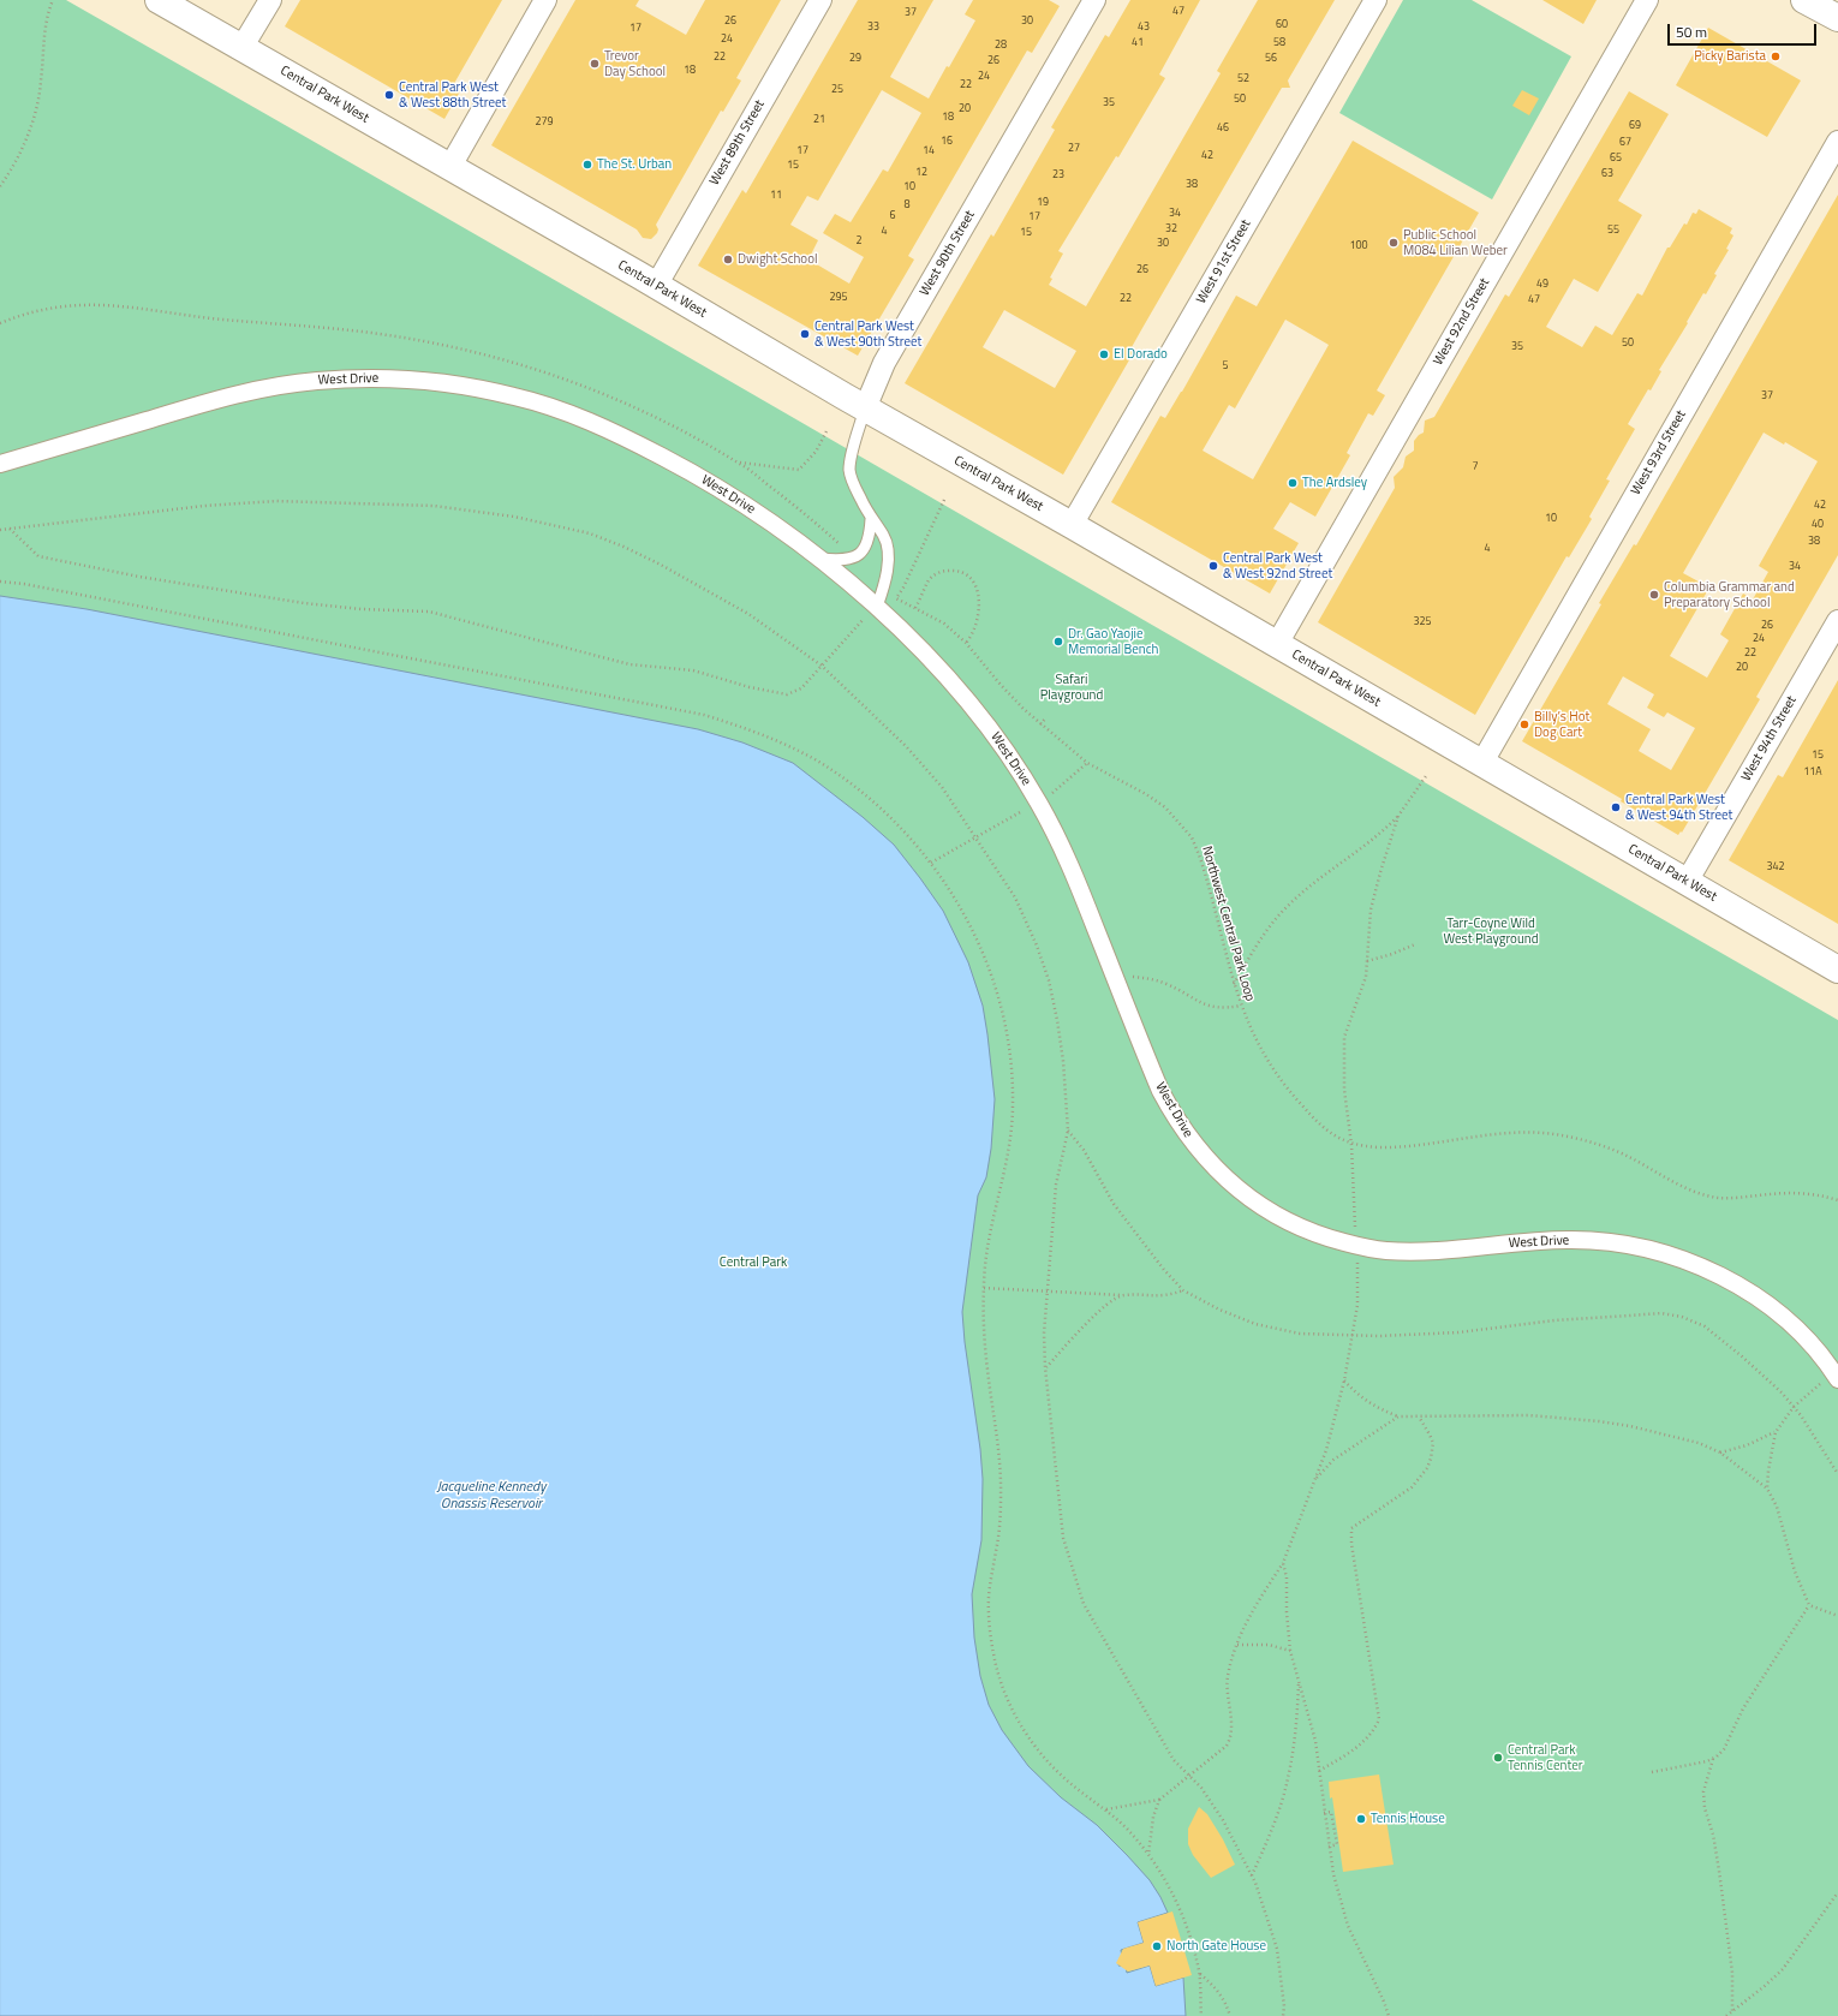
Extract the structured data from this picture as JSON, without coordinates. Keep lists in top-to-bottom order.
{
  "streets": {
    "main road": ["Central Park West"],
    "street": [
      "West 89th Street",
      "West 90th Street",
      "West 91st Street",
      "West 92nd Street",
      "West Drive",
      "West 93rd Street",
      "West 94th Street"
    ],
    "path": ["Northwest Central Park Loop"]
  },
  "crossings": [
    ["Central Park West", "West 89th Street"],
    ["Central Park West", "West 90th Street"],
    ["Central Park West", "West 91st Street"],
    ["Central Park West", "West 92nd Street"],
    ["Central Park West", "West 93rd Street"],
    ["Central Park West", "West 94th Street"],
    ["West 90th Street", "West Drive"]
  ],
  "water": ["Jacqueline Kennedy Onassis Reservoir"],
  "parks": ["Safari Playground", "Tarr-Coyne Wild West Playground", "Central Park"],
  "places": [
    "Picky Barista",
    "Trevor Day School",
    "Central Park West & West 88th Street",
    "The St. Urban",
    "Public School M084 Lilian Weber",
    "Dwight School",
    "Central Park West & West 90th Street",
    "El Dorado",
    "The Ardsley",
    "Central Park West & West 92nd Street",
    "Columbia Grammar and Preparatory School",
    "Dr. Gao Yaojie Memorial Bench",
    "Billy’s Hot Dog Cart",
    "Central Park West & West 94th Street",
    "Central Park Tennis Center",
    "Tennis House",
    "North Gate House"
  ],
  "house_numbers": [
    "47",
    "37",
    "26",
    "30",
    "60",
    "33",
    "43",
    "17",
    "24",
    "41",
    "58",
    "28",
    "22",
    "29",
    "56",
    "26",
    "18",
    "24",
    "52",
    "22",
    "25",
    "50",
    "35",
    "20",
    "18",
    "21",
    "279",
    "69",
    "46",
    "16",
    "67",
    "27",
    "17",
    "14",
    "42",
    "65",
    "15",
    "12",
    "63",
    "23",
    "38",
    "10",
    "11",
    "19",
    "8",
    "34",
    "6",
    "17",
    "32",
    "55",
    "4",
    "15",
    "2",
    "30",
    "100",
    "26",
    "49",
    "295",
    "22",
    "47",
    "50",
    "35",
    "5",
    "37",
    "7",
    "42",
    "10",
    "40",
    "38",
    "4",
    "34",
    "325",
    "26",
    "24",
    "22",
    "20",
    "15",
    "11A",
    "342"
  ],
  "scale_bar": "50 m"
}
